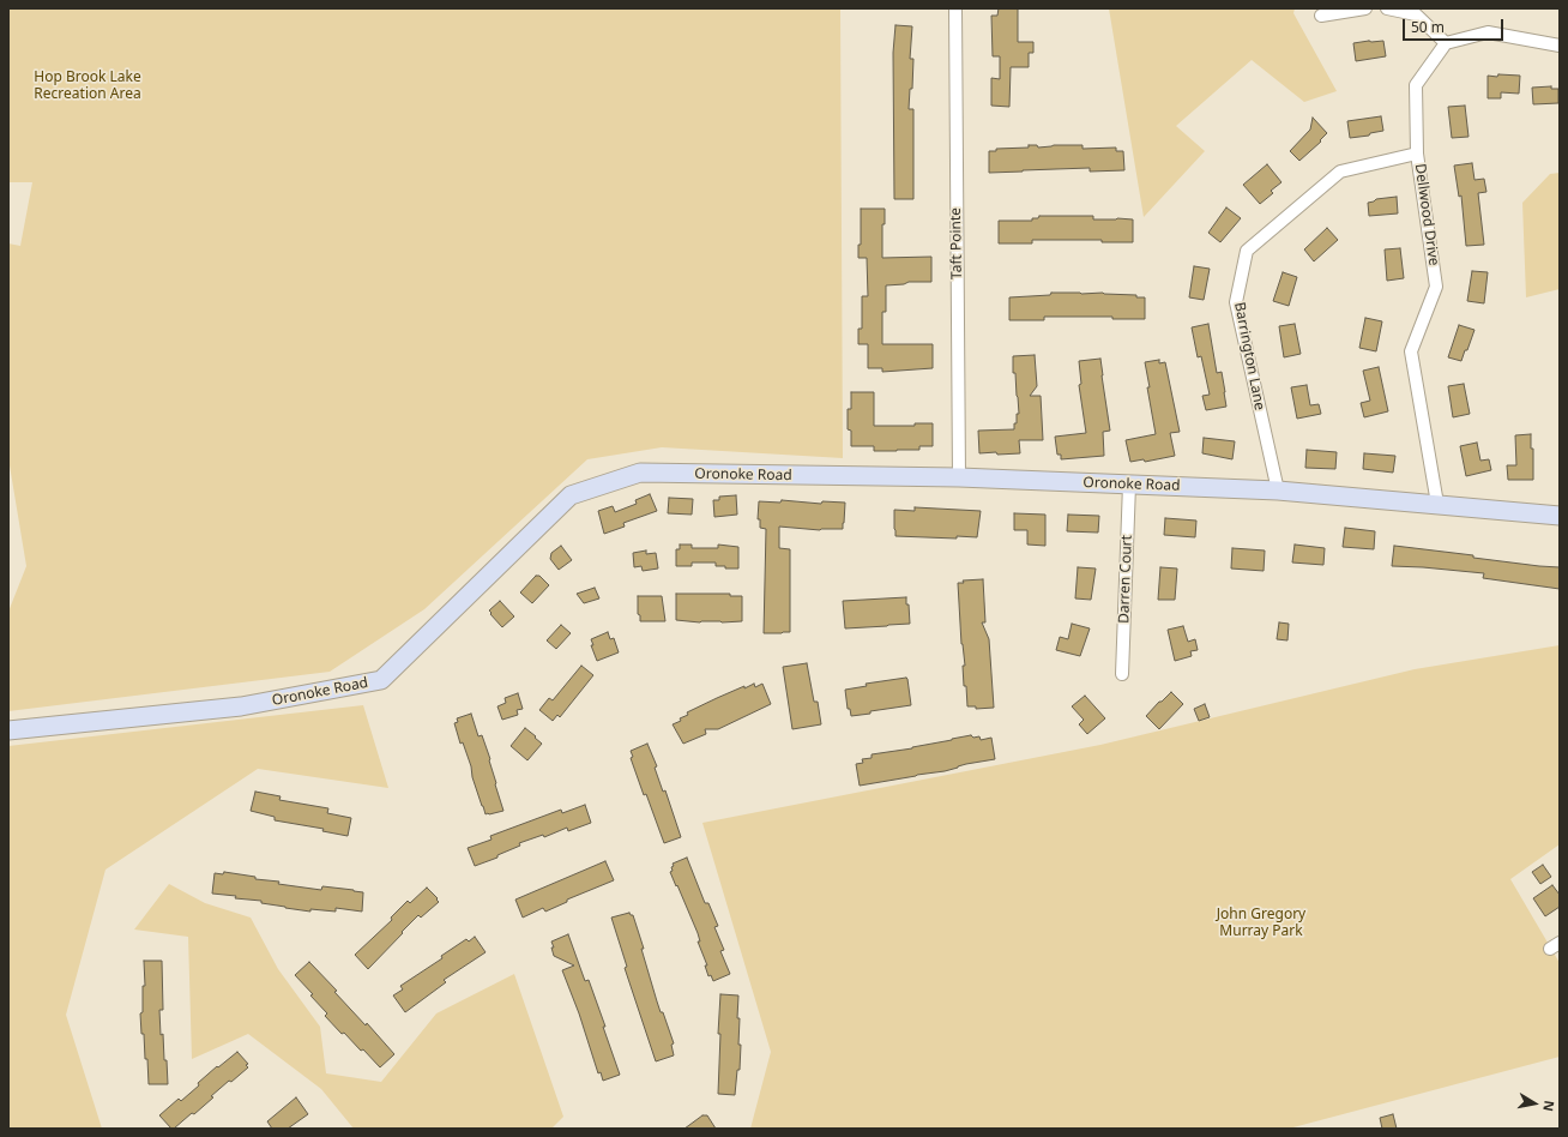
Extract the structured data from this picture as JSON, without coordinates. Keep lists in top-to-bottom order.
{
  "streets": {
    "street": [
      "Dellwood Drive",
      "Taft Pointe",
      "Barrington Lane",
      "Oronoke Road",
      "Darren Court"
    ]
  },
  "crossings": [
    ["Dellwood Drive", "Barrington Lane"],
    ["Dellwood Drive", "Oronoke Road"],
    ["Taft Pointe", "Oronoke Road"],
    ["Barrington Lane", "Oronoke Road"],
    ["Oronoke Road", "Darren Court"]
  ],
  "parks": ["Hop Brook Lake Recreation Area", "John Gregory Murray Park"],
  "scale_bar": "50 m",
  "north": "right"
}
